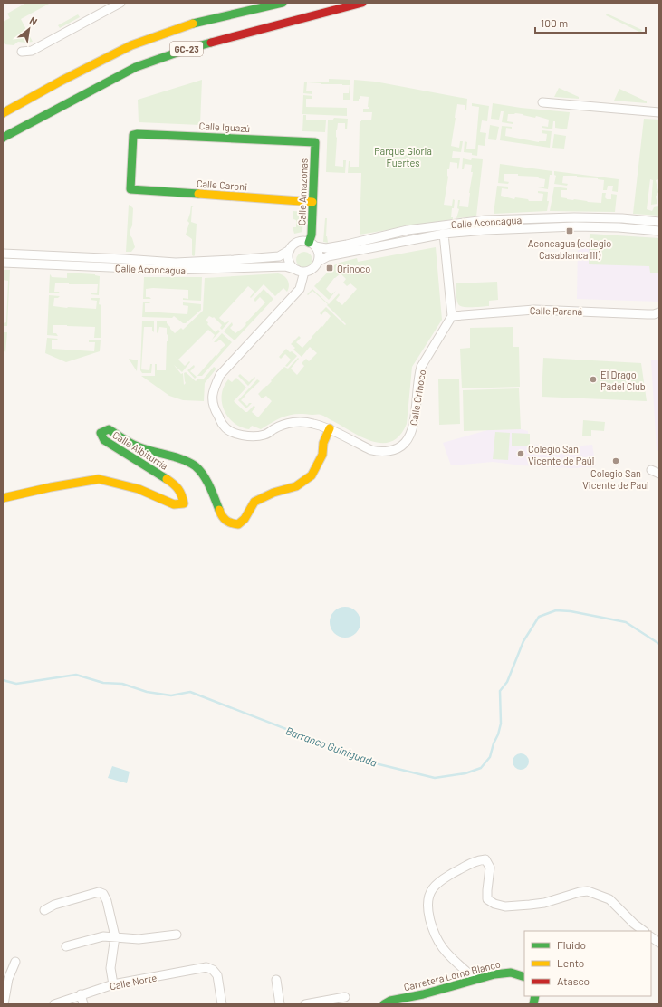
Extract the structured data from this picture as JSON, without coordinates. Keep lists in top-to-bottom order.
{
  "streets": {
    "main road": [
      "GC-23",
      "Calle Iguazú",
      "Calle Caroni",
      "Calle Amazonas",
      "Calle Albiturría",
      "Carretera Lomo Blanco"
    ],
    "street": [
      "Calle Aconcagua",
      "Calle Paraná",
      "Calle Orinoco",
      "Calle Norte"
    ]
  },
  "crossings": [
    ["Calle Iguazú", "Calle Caroni"],
    ["Calle Iguazú", "Calle Amazonas"],
    ["Calle Caroni", "Calle Amazonas"],
    ["Calle Amazonas", "Calle Aconcagua"],
    ["Calle Amazonas", "Calle Orinoco"],
    ["Calle Aconcagua", "Calle Orinoco"],
    ["Calle Paraná", "Calle Orinoco"],
    ["Calle Orinoco", "Calle Albiturría"]
  ],
  "water": ["Barranco Guiniguada"],
  "parks": ["Parque Gloria Fuertes"],
  "places": {
    "transit": ["Aconcagua (colegio Casablanca III)", "Orinoco"],
    "other": ["El Drago Padel Club", "Colegio San Vicente de Paúl", "Colegio San Vicente de Paul"]
  },
  "legend": ["Fluido", "Lento", "Atasco"],
  "scale_bar": "100 m",
  "north": "top right"
}
